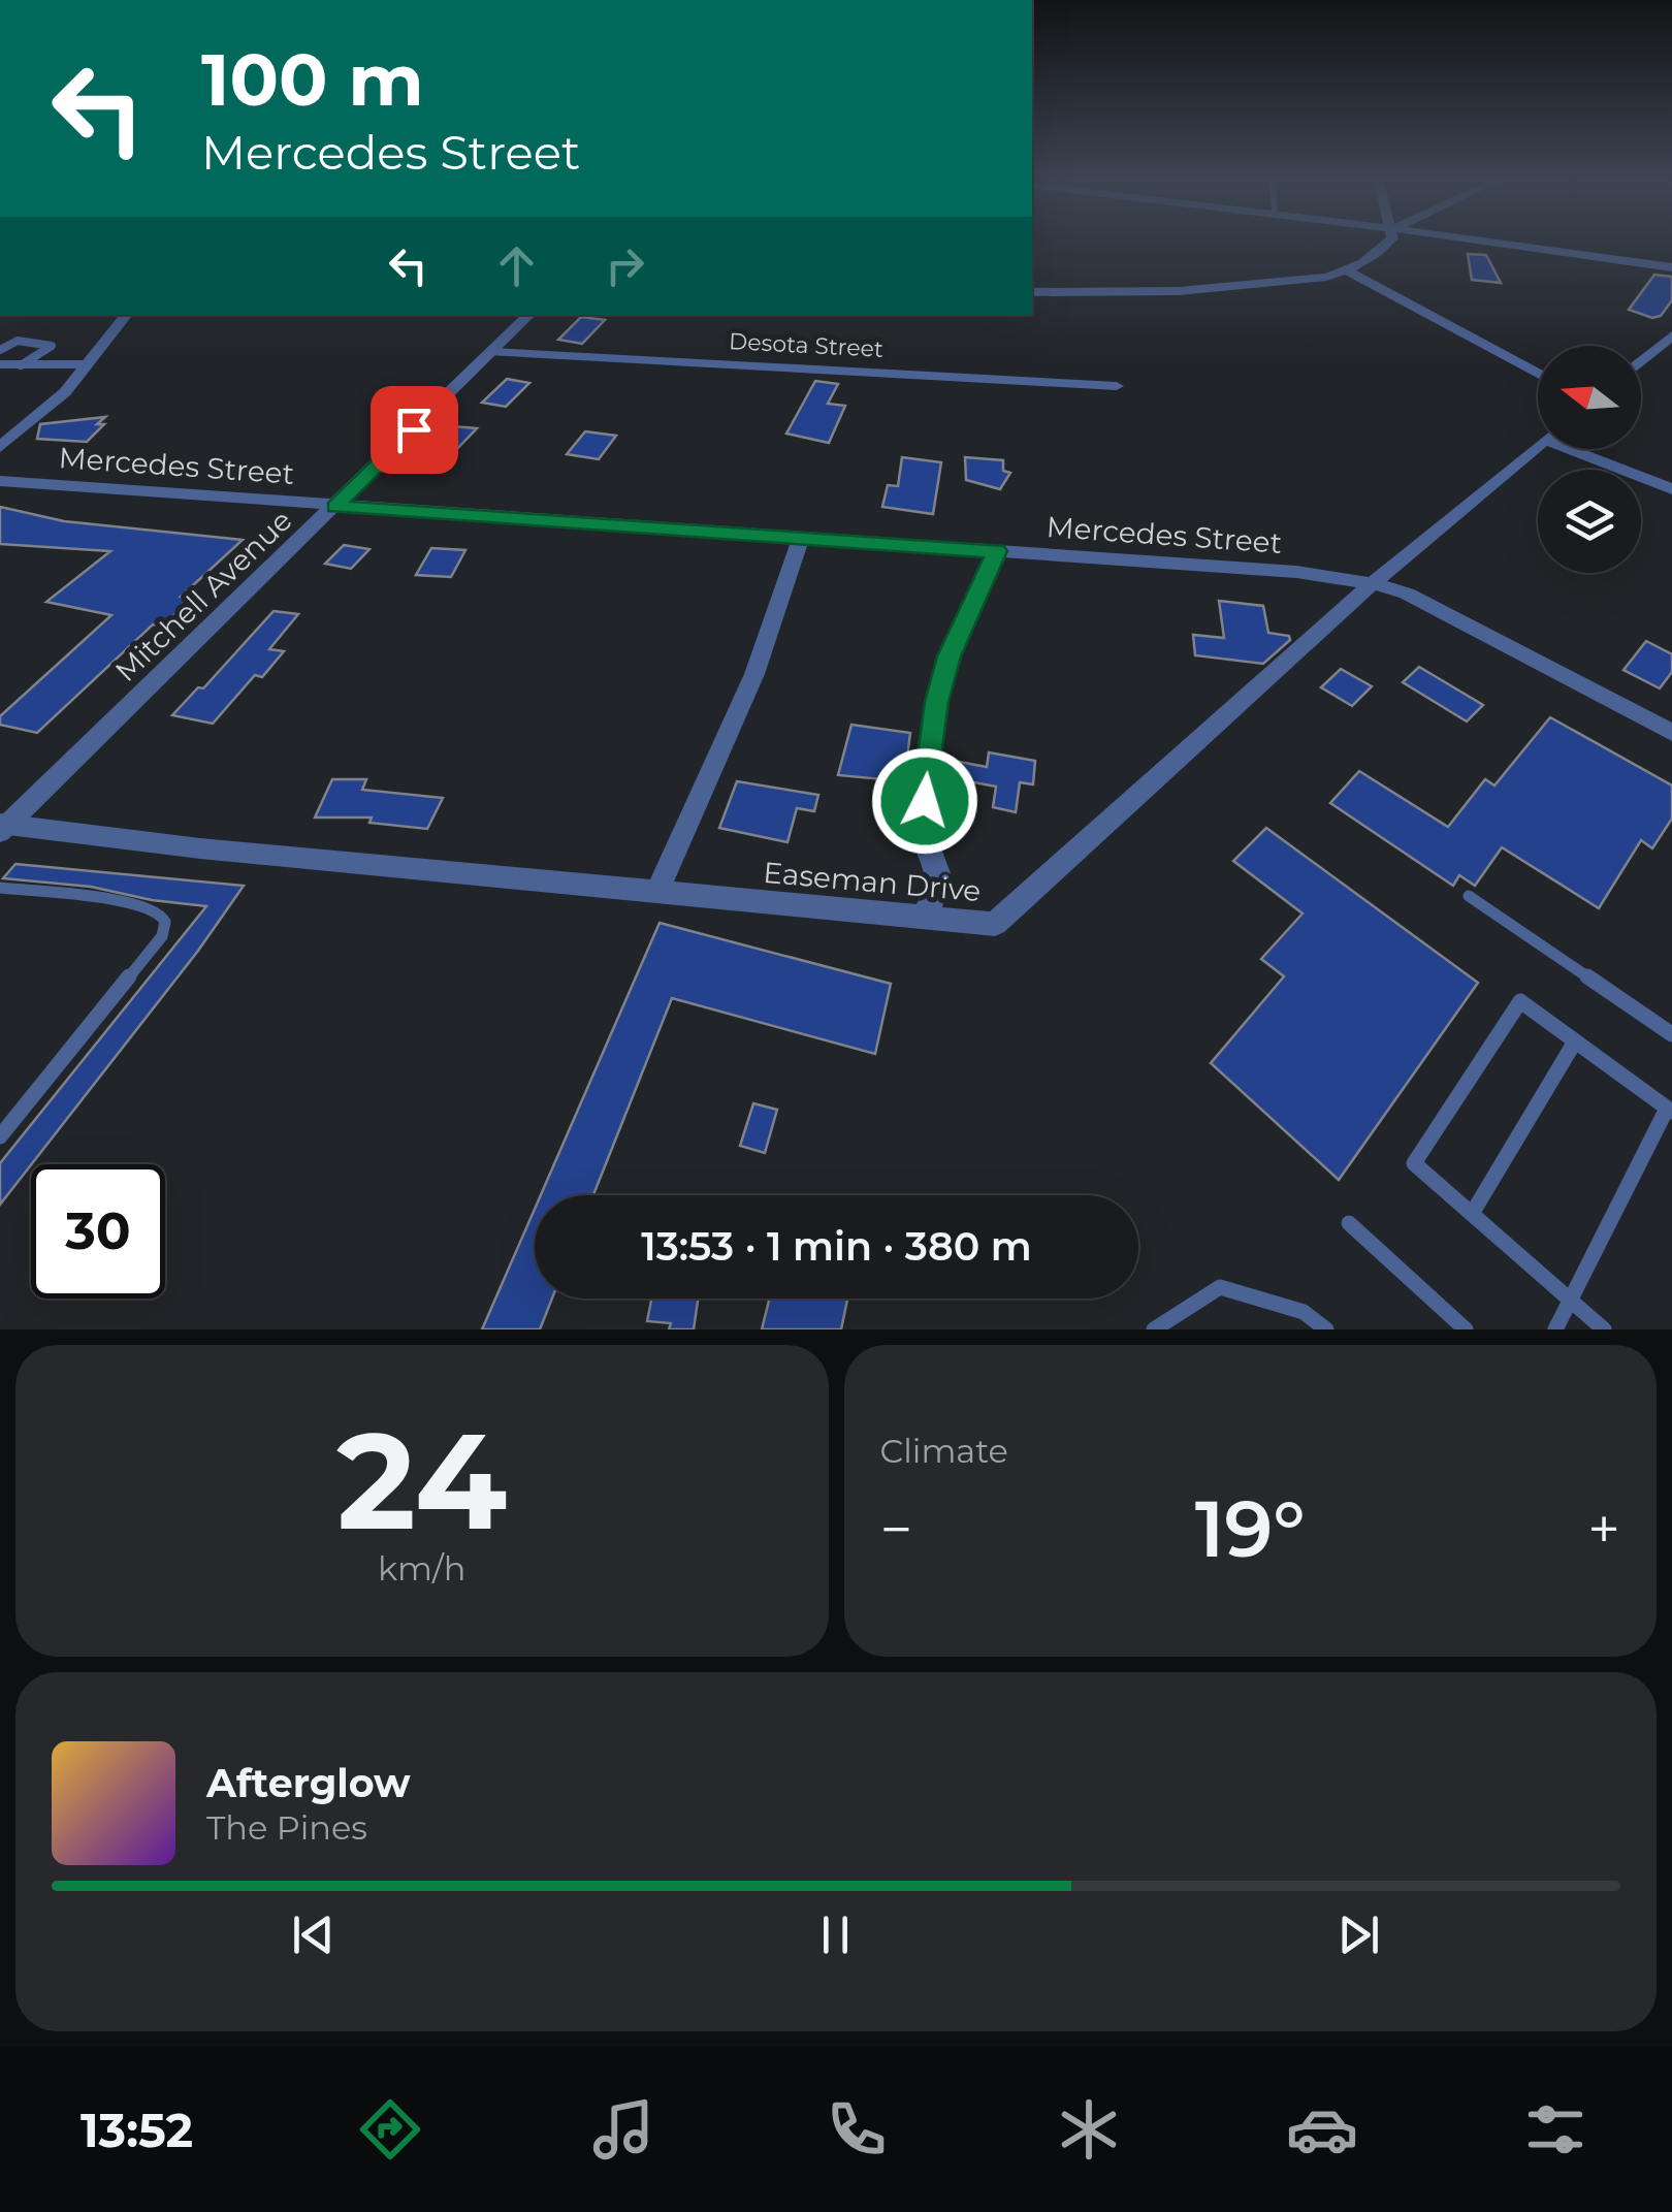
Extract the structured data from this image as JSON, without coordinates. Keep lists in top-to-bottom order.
{
  "streets": {
    "street": [
      "Desota Street",
      "Mercedes Street",
      "Mitchell Avenue",
      "Easeman Drive"
    ]
  },
  "crossings": [
    ["Desota Street", "Mitchell Avenue"],
    ["Mercedes Street", "Mitchell Avenue"],
    ["Mercedes Street", "Easeman Drive"],
    ["Mitchell Avenue", "Easeman Drive"]
  ],
  "north": "left",
  "page": {
    "turn": ["100 m", "Mercedes Street"],
    "limit": "30",
    "trip": "13:53 · 1 min · 380 m",
    "tile": [
      ["24", "km/h"],
      "Climate"
    ],
    "heat": ["−", "19°", "+"],
    "song": ["Afterglow", "The Pines"],
    "tabs": "13:52"
  }
}
